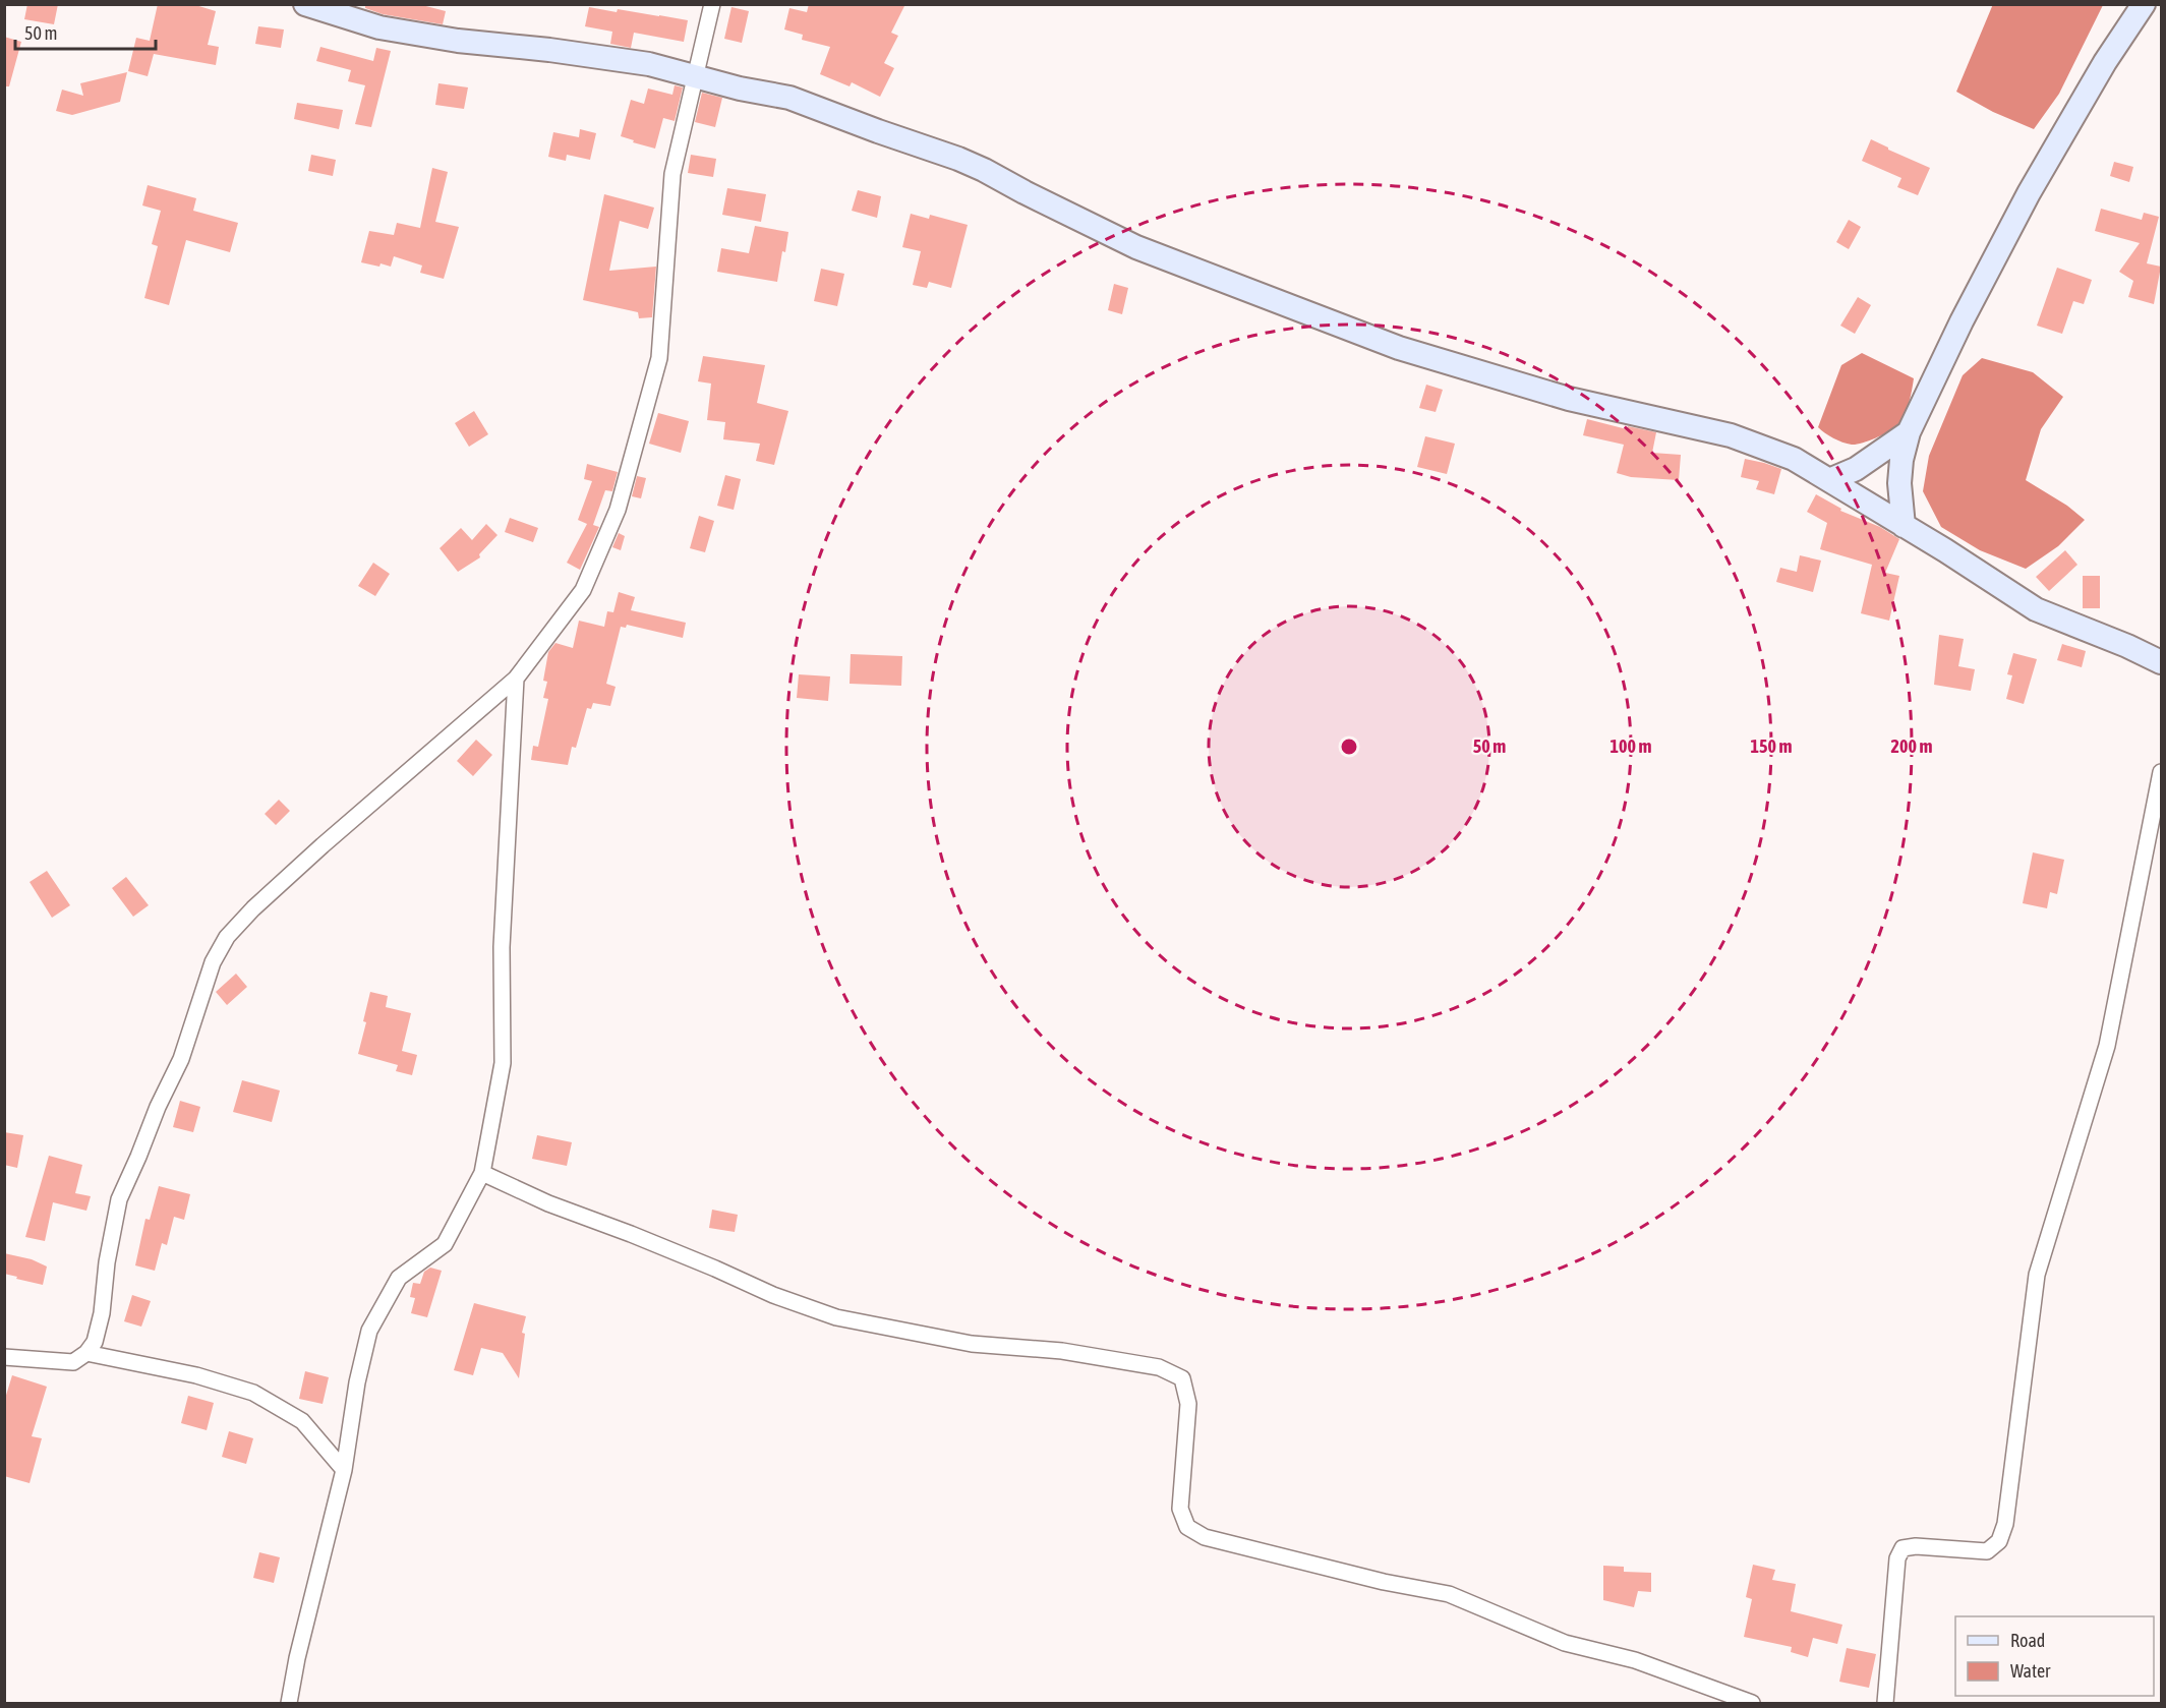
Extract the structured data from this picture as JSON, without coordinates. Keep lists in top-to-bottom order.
{
  "legend": ["Road", "Water"],
  "scale_bar": "50 m",
  "rings": [
    "50 m",
    "100 m",
    "150 m",
    "200 m"
  ]
}
